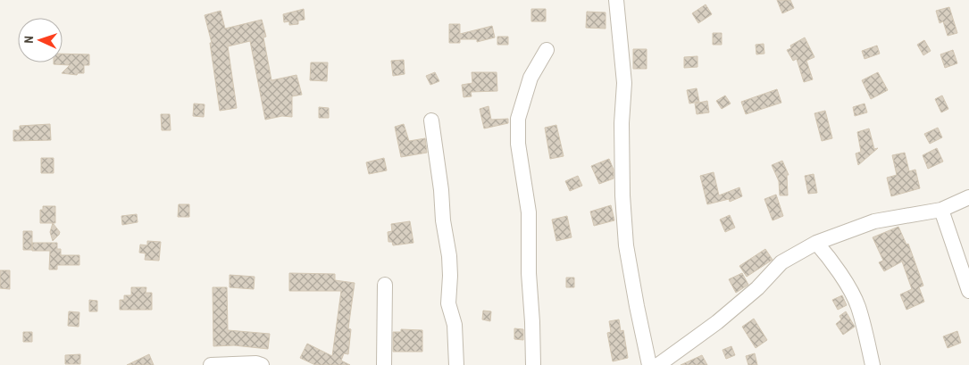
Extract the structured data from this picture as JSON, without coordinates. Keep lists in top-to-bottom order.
{
  "north": "left"
}
